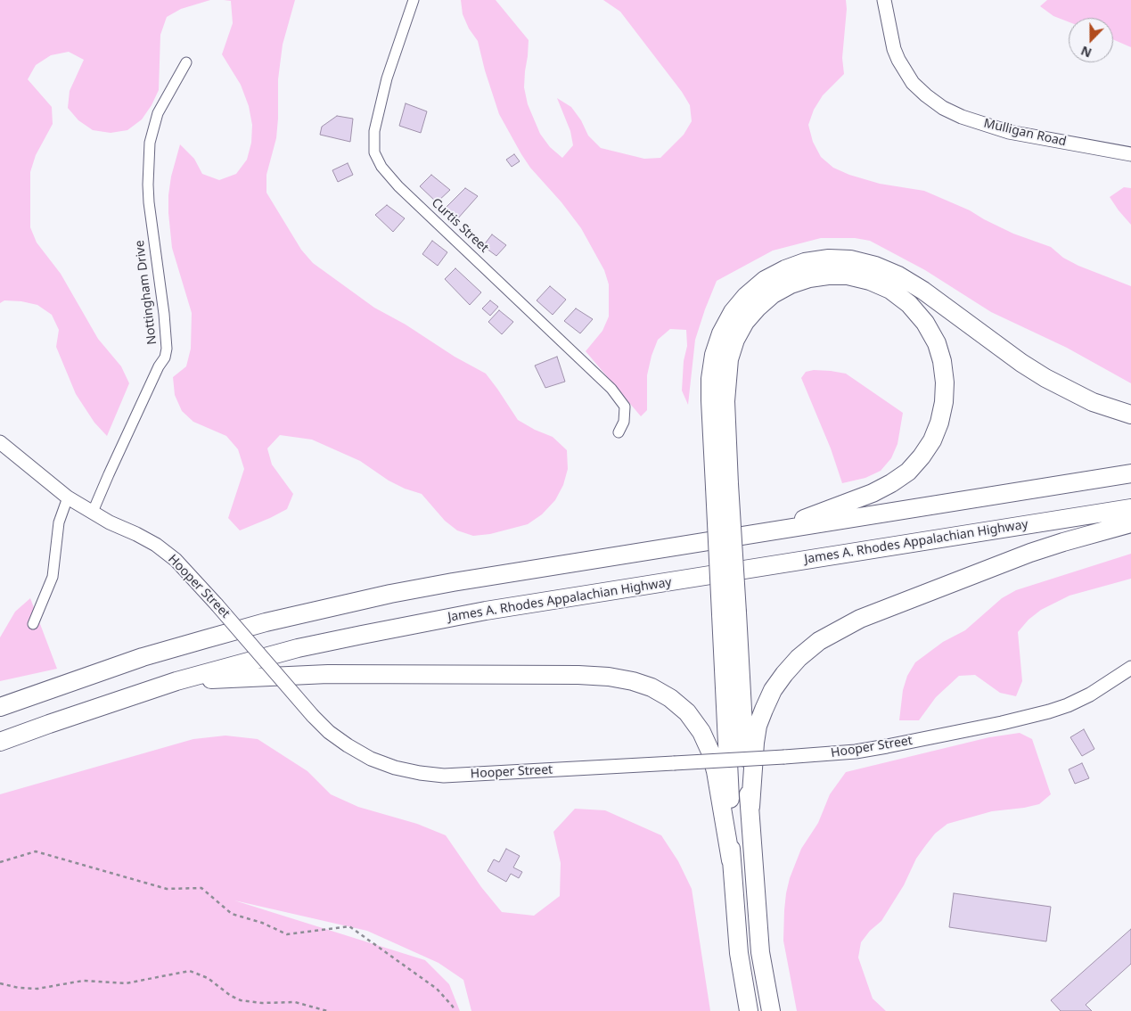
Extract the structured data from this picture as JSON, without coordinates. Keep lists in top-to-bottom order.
{
  "streets": {
    "highway": ["James A. Rhodes Appalachian Highway"],
    "street": [
      "Mulligan Road",
      "Curtis Street",
      "Nottingham Drive",
      "Hooper Street"
    ]
  },
  "crossings": [
    ["Nottingham Drive", "Hooper Street"]
  ],
  "north": "bottom"
}
